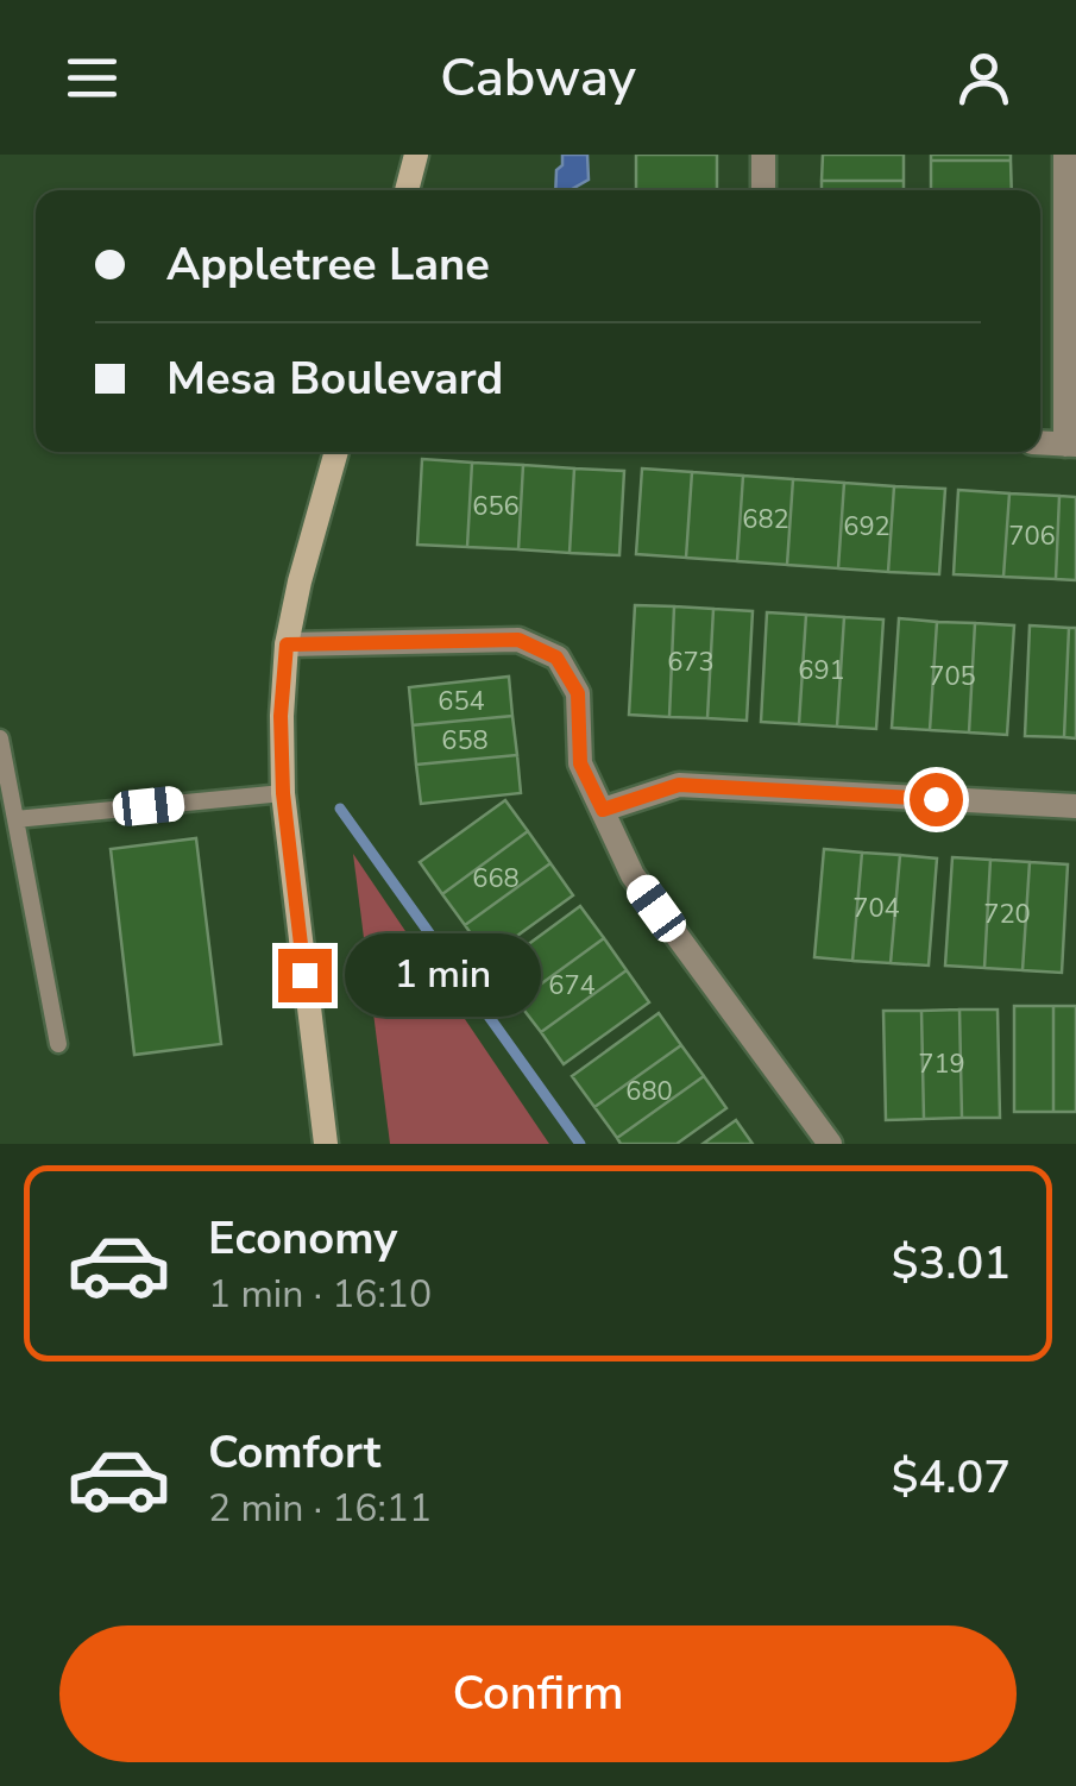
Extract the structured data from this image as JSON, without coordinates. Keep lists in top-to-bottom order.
{
  "house_numbers": [
    "656",
    "682",
    "692",
    "706",
    "673",
    "691",
    "705",
    "654",
    "658",
    "668",
    "704",
    "720",
    "674",
    "719",
    "680"
  ],
  "page": {
    "header": "Cabway",
    "banner": ["Appletree Lane", "Mesa Boulevard"],
    "bubble": "1 min",
    "list": [
      {
        "name": "Economy",
        "note": "1 min · 16:10",
        "value": "$3.01"
      },
      {
        "name": "Comfort",
        "note": "2 min · 16:11",
        "value": "$4.07"
      }
    ],
    "buttons": "Confirm"
  }
}
